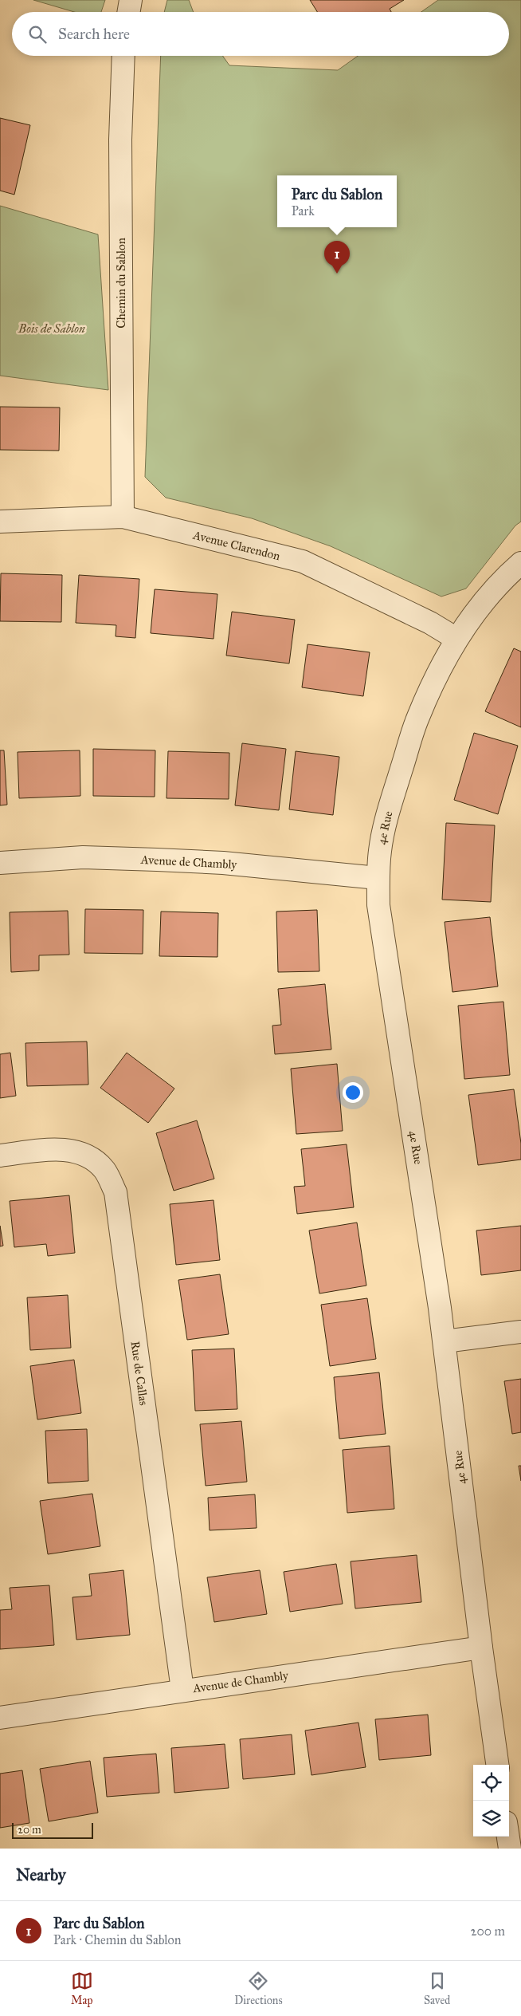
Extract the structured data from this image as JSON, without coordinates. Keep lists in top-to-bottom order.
{
  "streets": {
    "street": [
      "Chemin du Sablon",
      "Avenue Clarendon",
      "4e Rue",
      "Avenue de Chambly",
      "Rue de Callas"
    ]
  },
  "crossings": [
    ["Chemin du Sablon", "Avenue Clarendon"],
    ["Avenue Clarendon", "4e Rue"],
    ["4e Rue", "Avenue de Chambly"],
    ["Avenue de Chambly", "Rue de Callas"]
  ],
  "parks": ["Bois de Sablon"],
  "scale_bar": "20 m",
  "page": {
    "search": "Search here",
    "popup": ["Parc du Sablon", "Park"],
    "pins": "1",
    "scale": "20 m",
    "heading": "Nearby",
    "list": [
      {
        "mark": "1",
        "name": "Parc du Sablon",
        "note": "Park · Chemin du Sablon",
        "value": "200 m"
      }
    ],
    "nav": ["Map", "Directions", "Saved"]
  }
}
